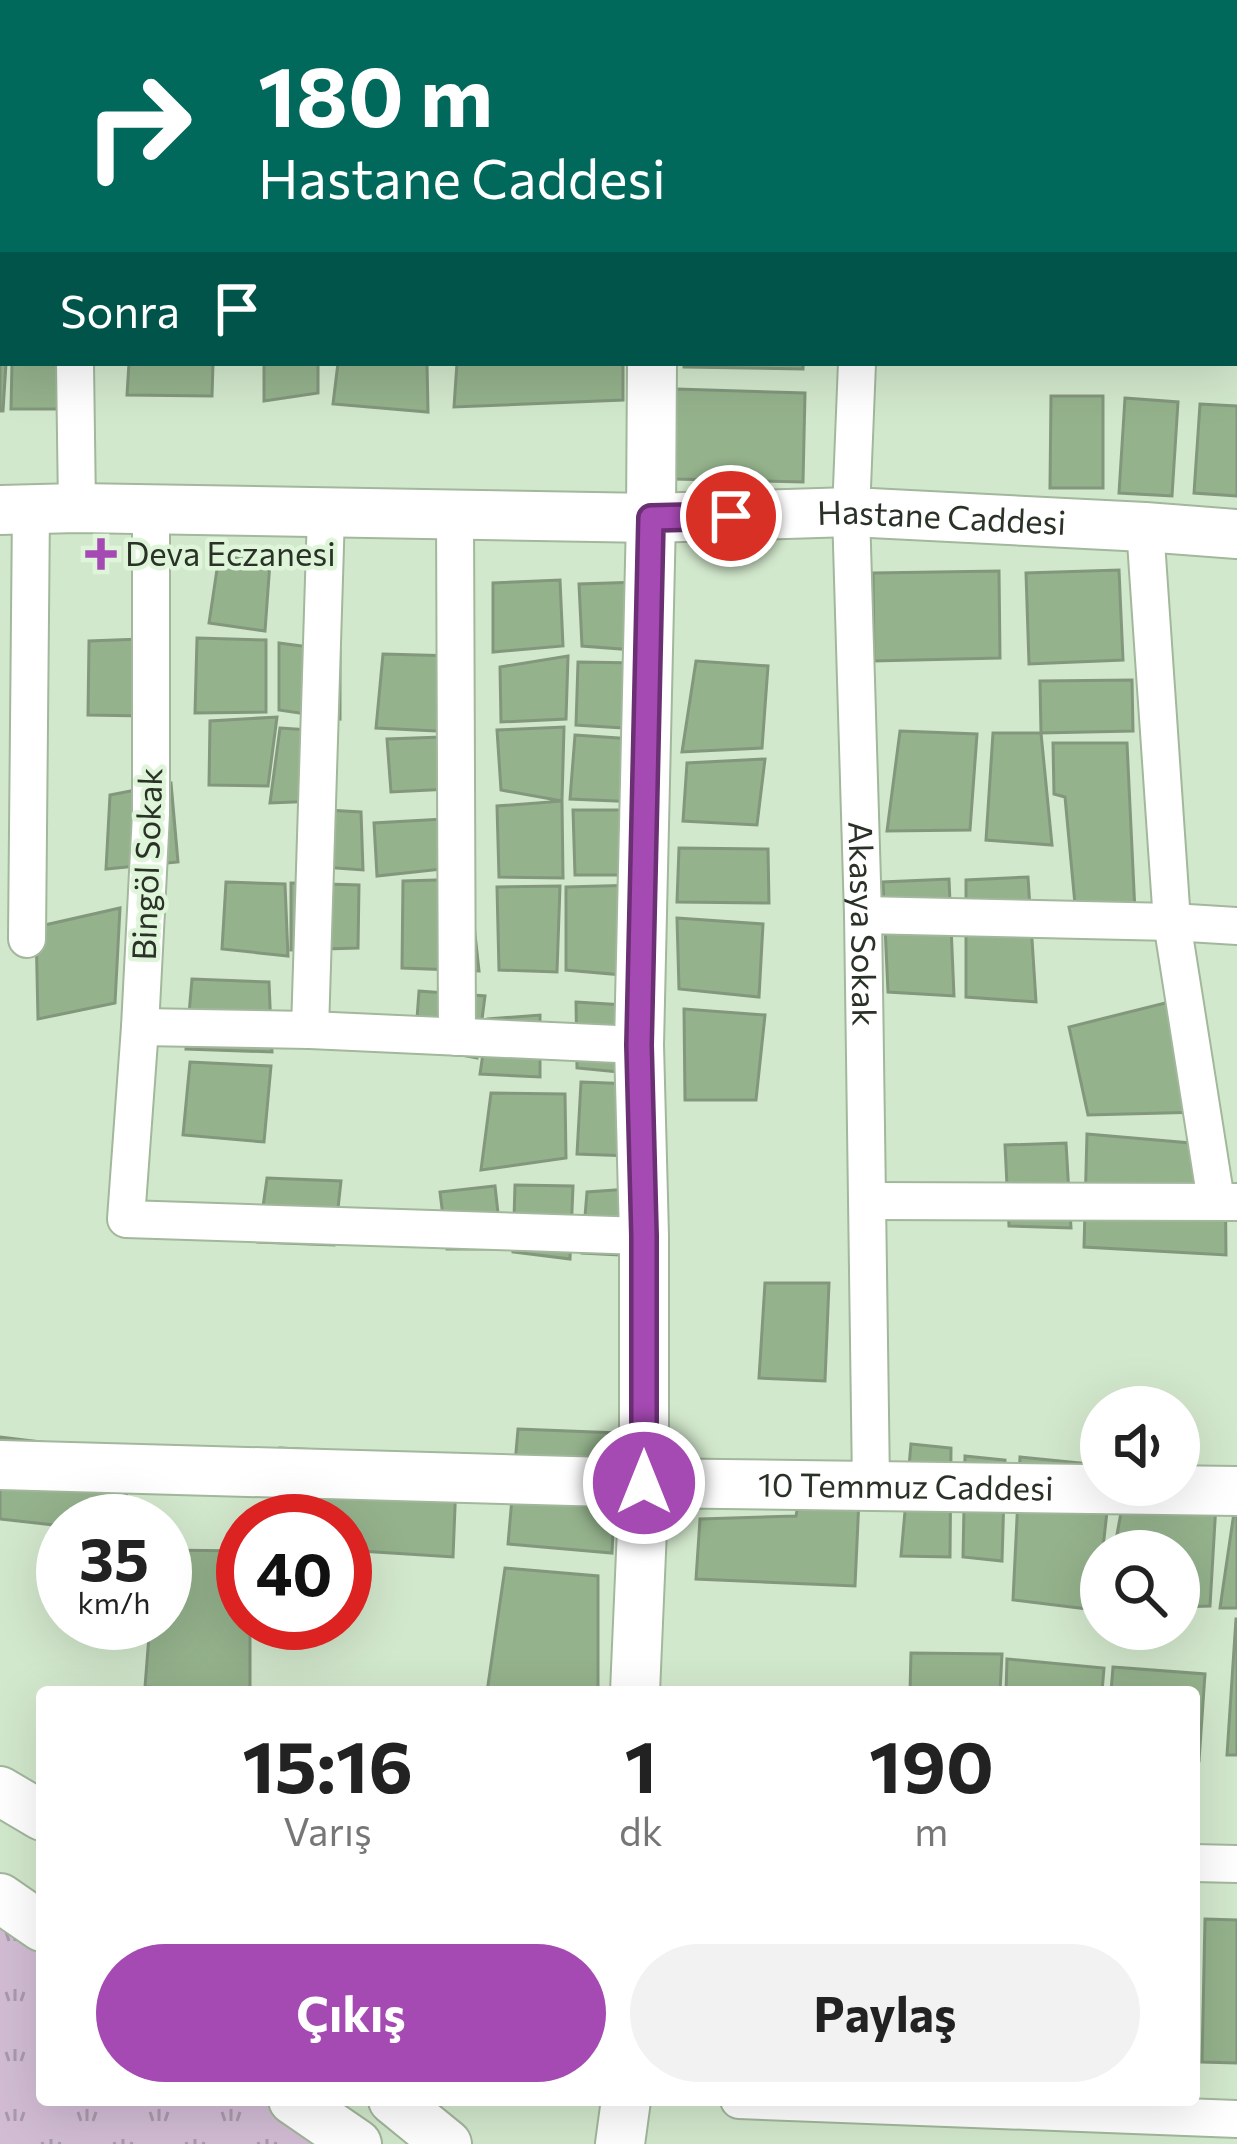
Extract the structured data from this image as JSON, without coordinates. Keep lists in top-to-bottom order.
{
  "streets": {
    "street": [
      "Hastane Caddesi",
      "Bingöl Sokak",
      "Akasya Sokak",
      "10 Temmuz Caddesi"
    ]
  },
  "crossings": [
    ["Hastane Caddesi", "Bingöl Sokak"],
    ["Hastane Caddesi", "Akasya Sokak"],
    ["Akasya Sokak", "10 Temmuz Caddesi"]
  ],
  "places": {
    "health": ["Deva Eczanesi"]
  },
  "page": {
    "turn": ["180 m", "Hastane Caddesi"],
    "then": "Sonra",
    "speed": "35 km/h",
    "limit": "40",
    "eta": [
      "15:16",
      "Varış",
      "1",
      "dk",
      "190",
      "m"
    ],
    "buttons": ["Çıkış", "Paylaş"]
  }
}
